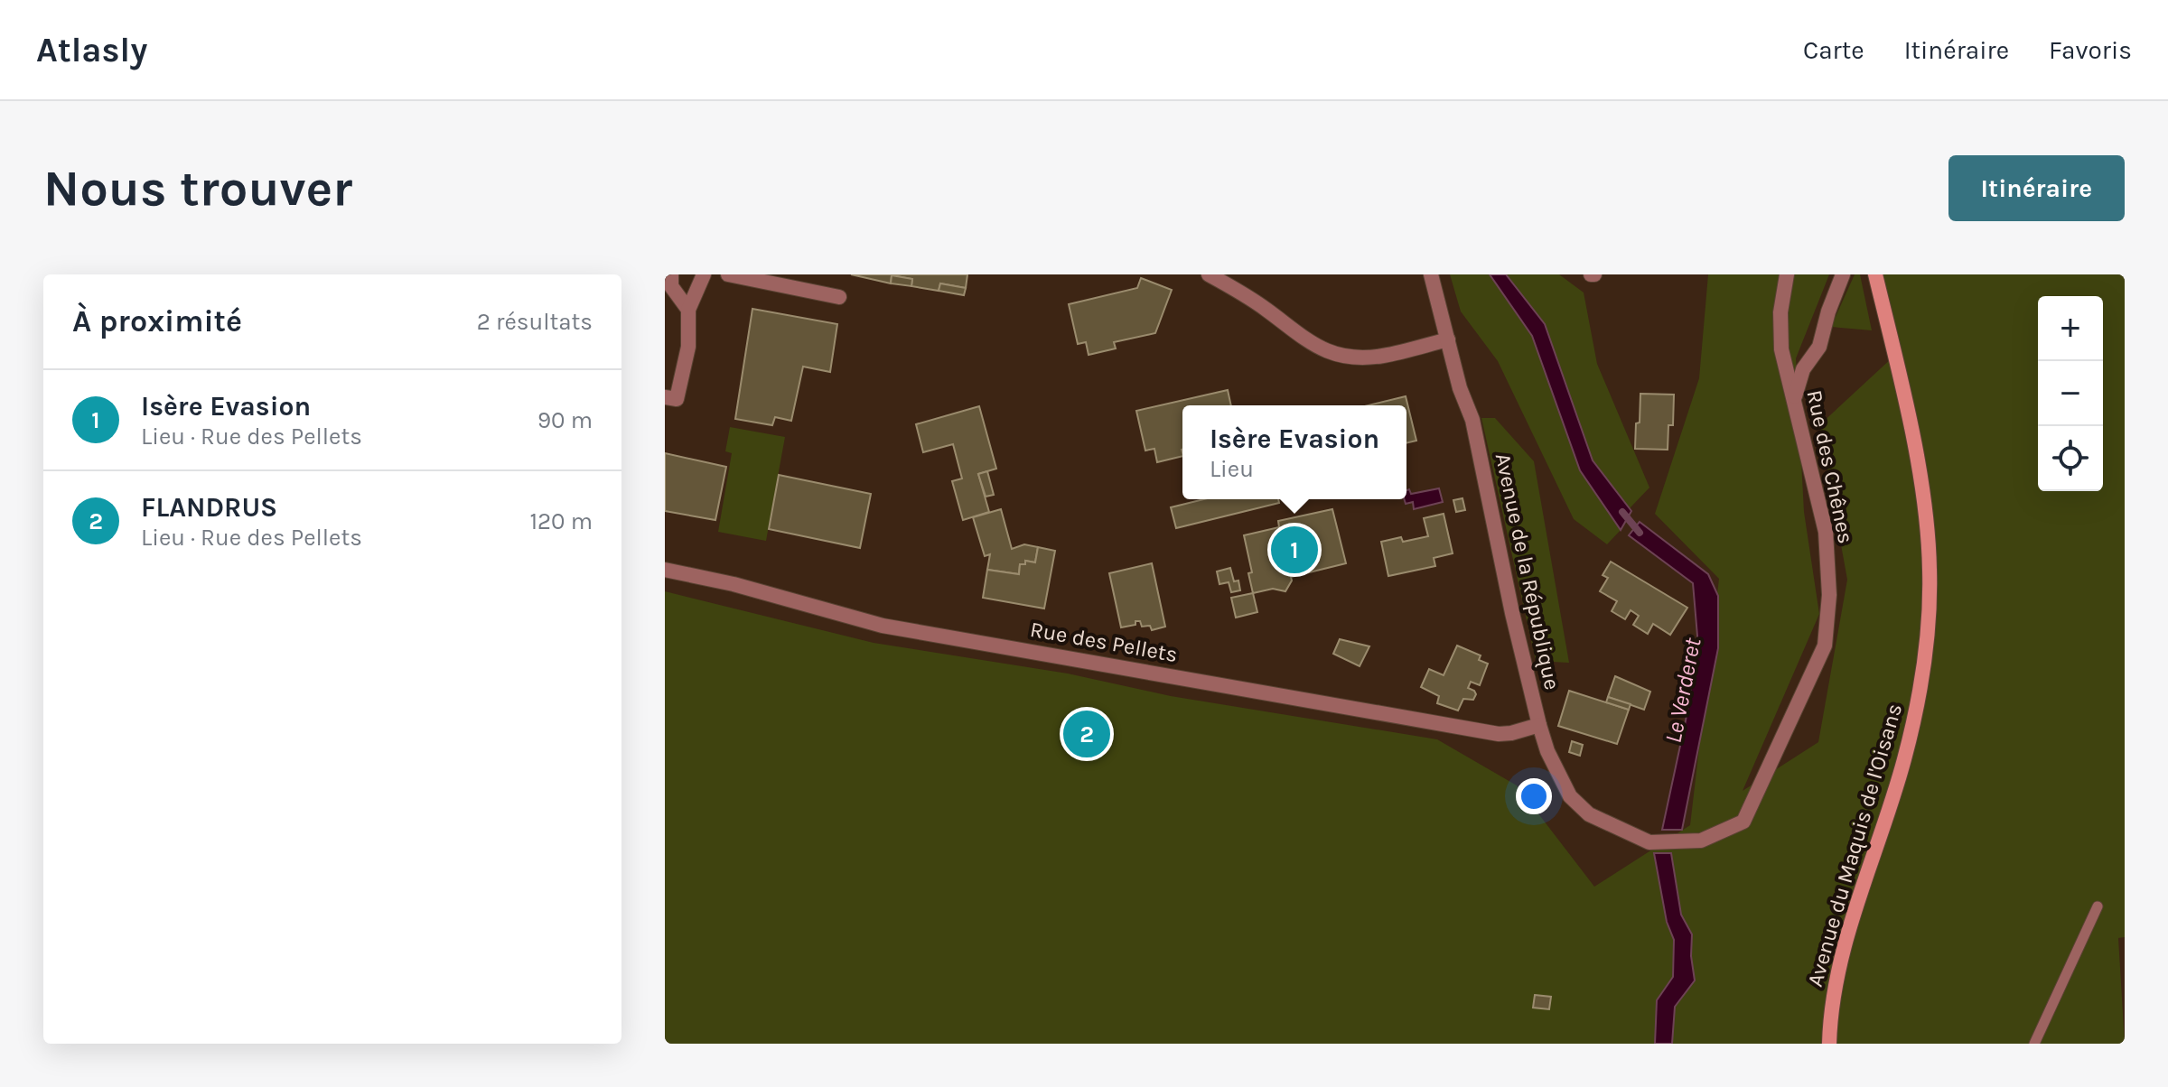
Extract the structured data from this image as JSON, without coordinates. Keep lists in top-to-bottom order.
{
  "streets": {
    "main road": ["Avenue du Maquis de l'Oisans"],
    "street": ["Rue des Chênes", "Avenue de la République", "Rue des Pellets"]
  },
  "crossings": [
    ["Rue des Chênes", "Avenue de la République"],
    ["Avenue de la République", "Rue des Pellets"]
  ],
  "water": ["Le Verderet"],
  "page": {
    "header": "Atlasly",
    "nav": ["Carte", "Itinéraire", "Favoris"],
    "buttons": "Itinéraire",
    "title": "Nous trouver",
    "heading": ["À proximité", "2 résultats"],
    "map_buttons": ["+", "−"],
    "list": [
      {
        "mark": "1",
        "name": "Isère Evasion",
        "note": "Lieu · Rue des Pellets",
        "value": "90 m"
      },
      {
        "mark": "2",
        "name": "FLANDRUS",
        "note": "Lieu · Rue des Pellets",
        "value": "120 m"
      }
    ],
    "popup": ["Isère Evasion", "Lieu"],
    "pins": ["1", "2"]
  }
}
